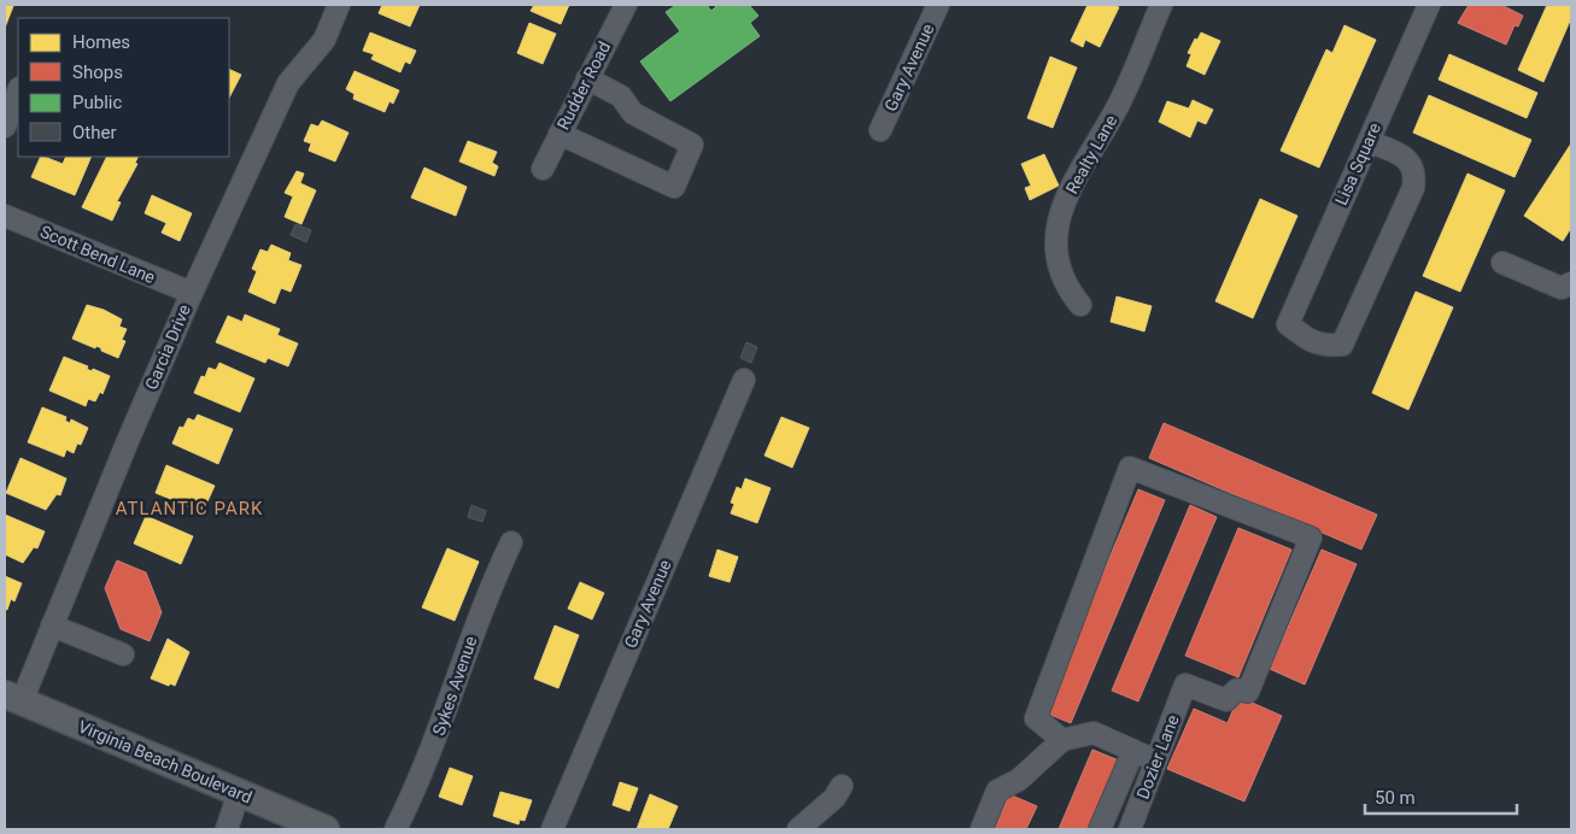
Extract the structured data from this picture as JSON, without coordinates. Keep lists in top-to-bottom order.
{
  "streets": {
    "main road": ["Virginia Beach Boulevard"],
    "street": [
      "Gary Avenue",
      "Rudder Road",
      "Realty Lane",
      "Lisa Square",
      "Scott Bend Lane",
      "Garcia Drive",
      "Sykes Avenue",
      "Dozier Lane"
    ]
  },
  "crossings": [
    ["Scott Bend Lane", "Garcia Drive"],
    ["Garcia Drive", "Virginia Beach Boulevard"]
  ],
  "districts": ["ATLANTIC PARK"],
  "legend": [
    "Homes",
    "Shops",
    "Public",
    "Other"
  ],
  "scale_bar": "50 m"
}
